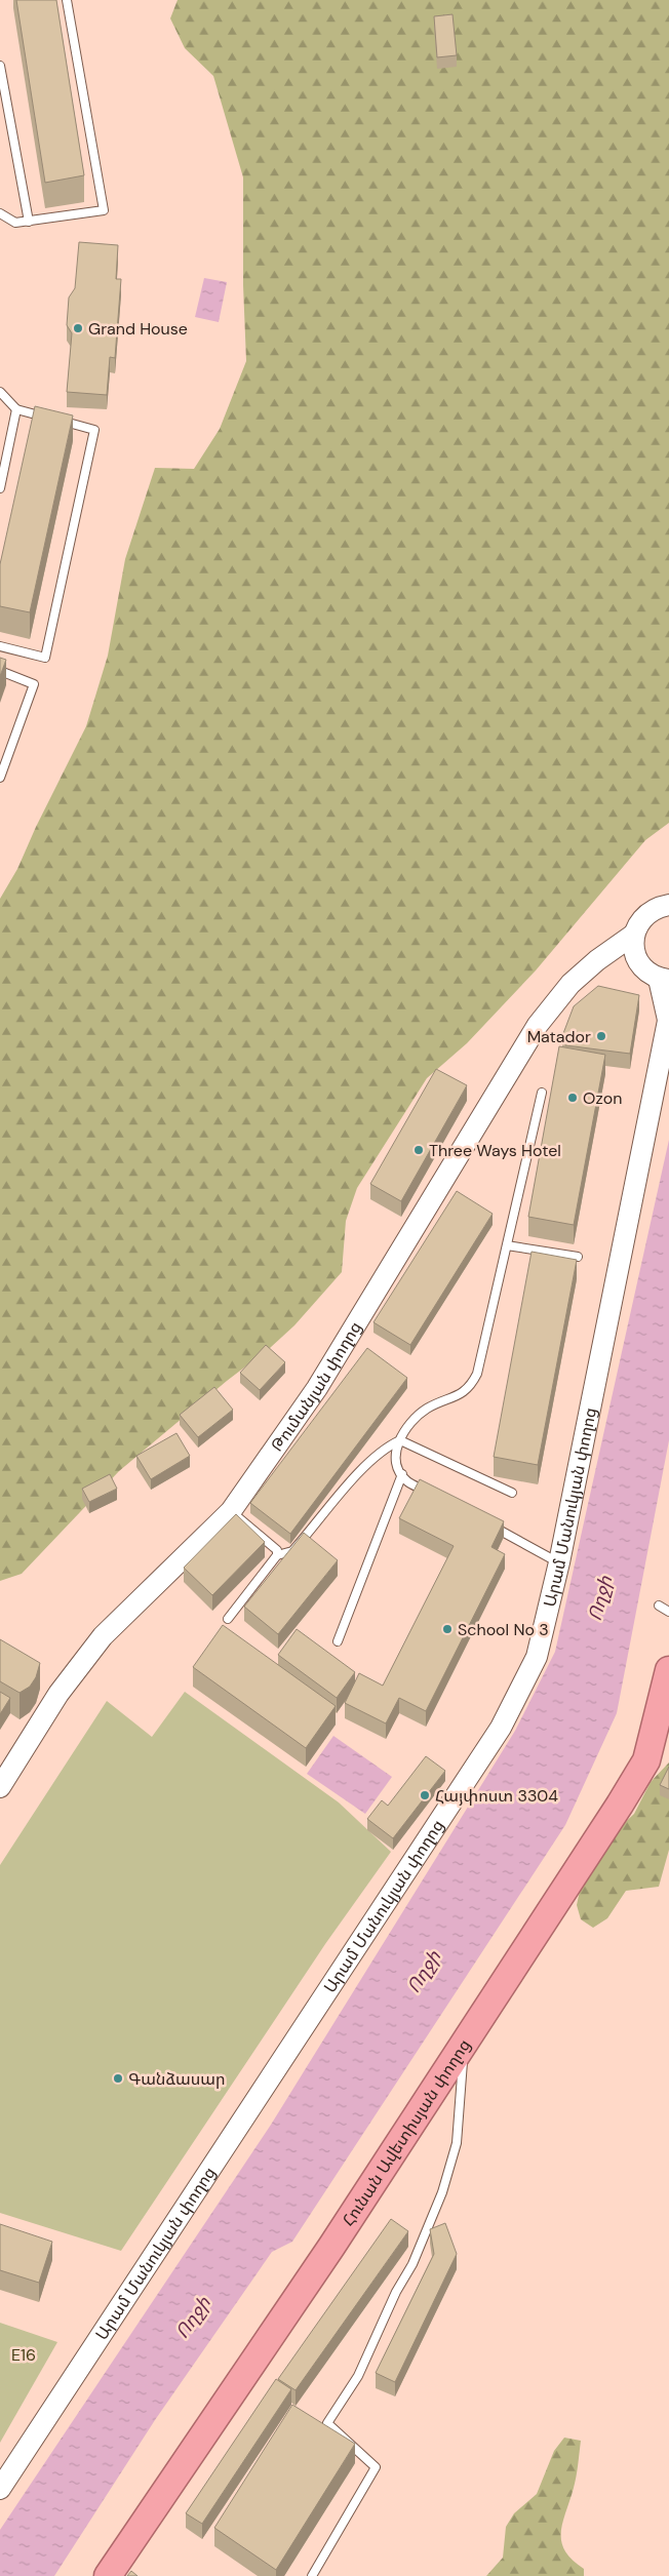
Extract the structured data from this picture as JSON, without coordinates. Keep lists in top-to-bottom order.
{
  "streets": {
    "highway": ["Հունան Ավետիսյան փողոց"],
    "street": ["Թումանյան փողոց", "Արամ Մանուկյան փողոց"]
  },
  "water": ["Ողջի"],
  "parks": ["E16"],
  "places": [
    "Grand House",
    "Matador",
    "Ozon",
    "Three Ways Hotel",
    "School No 3",
    "Հայփոստ 3304",
    "Գանձասար"
  ]
}
